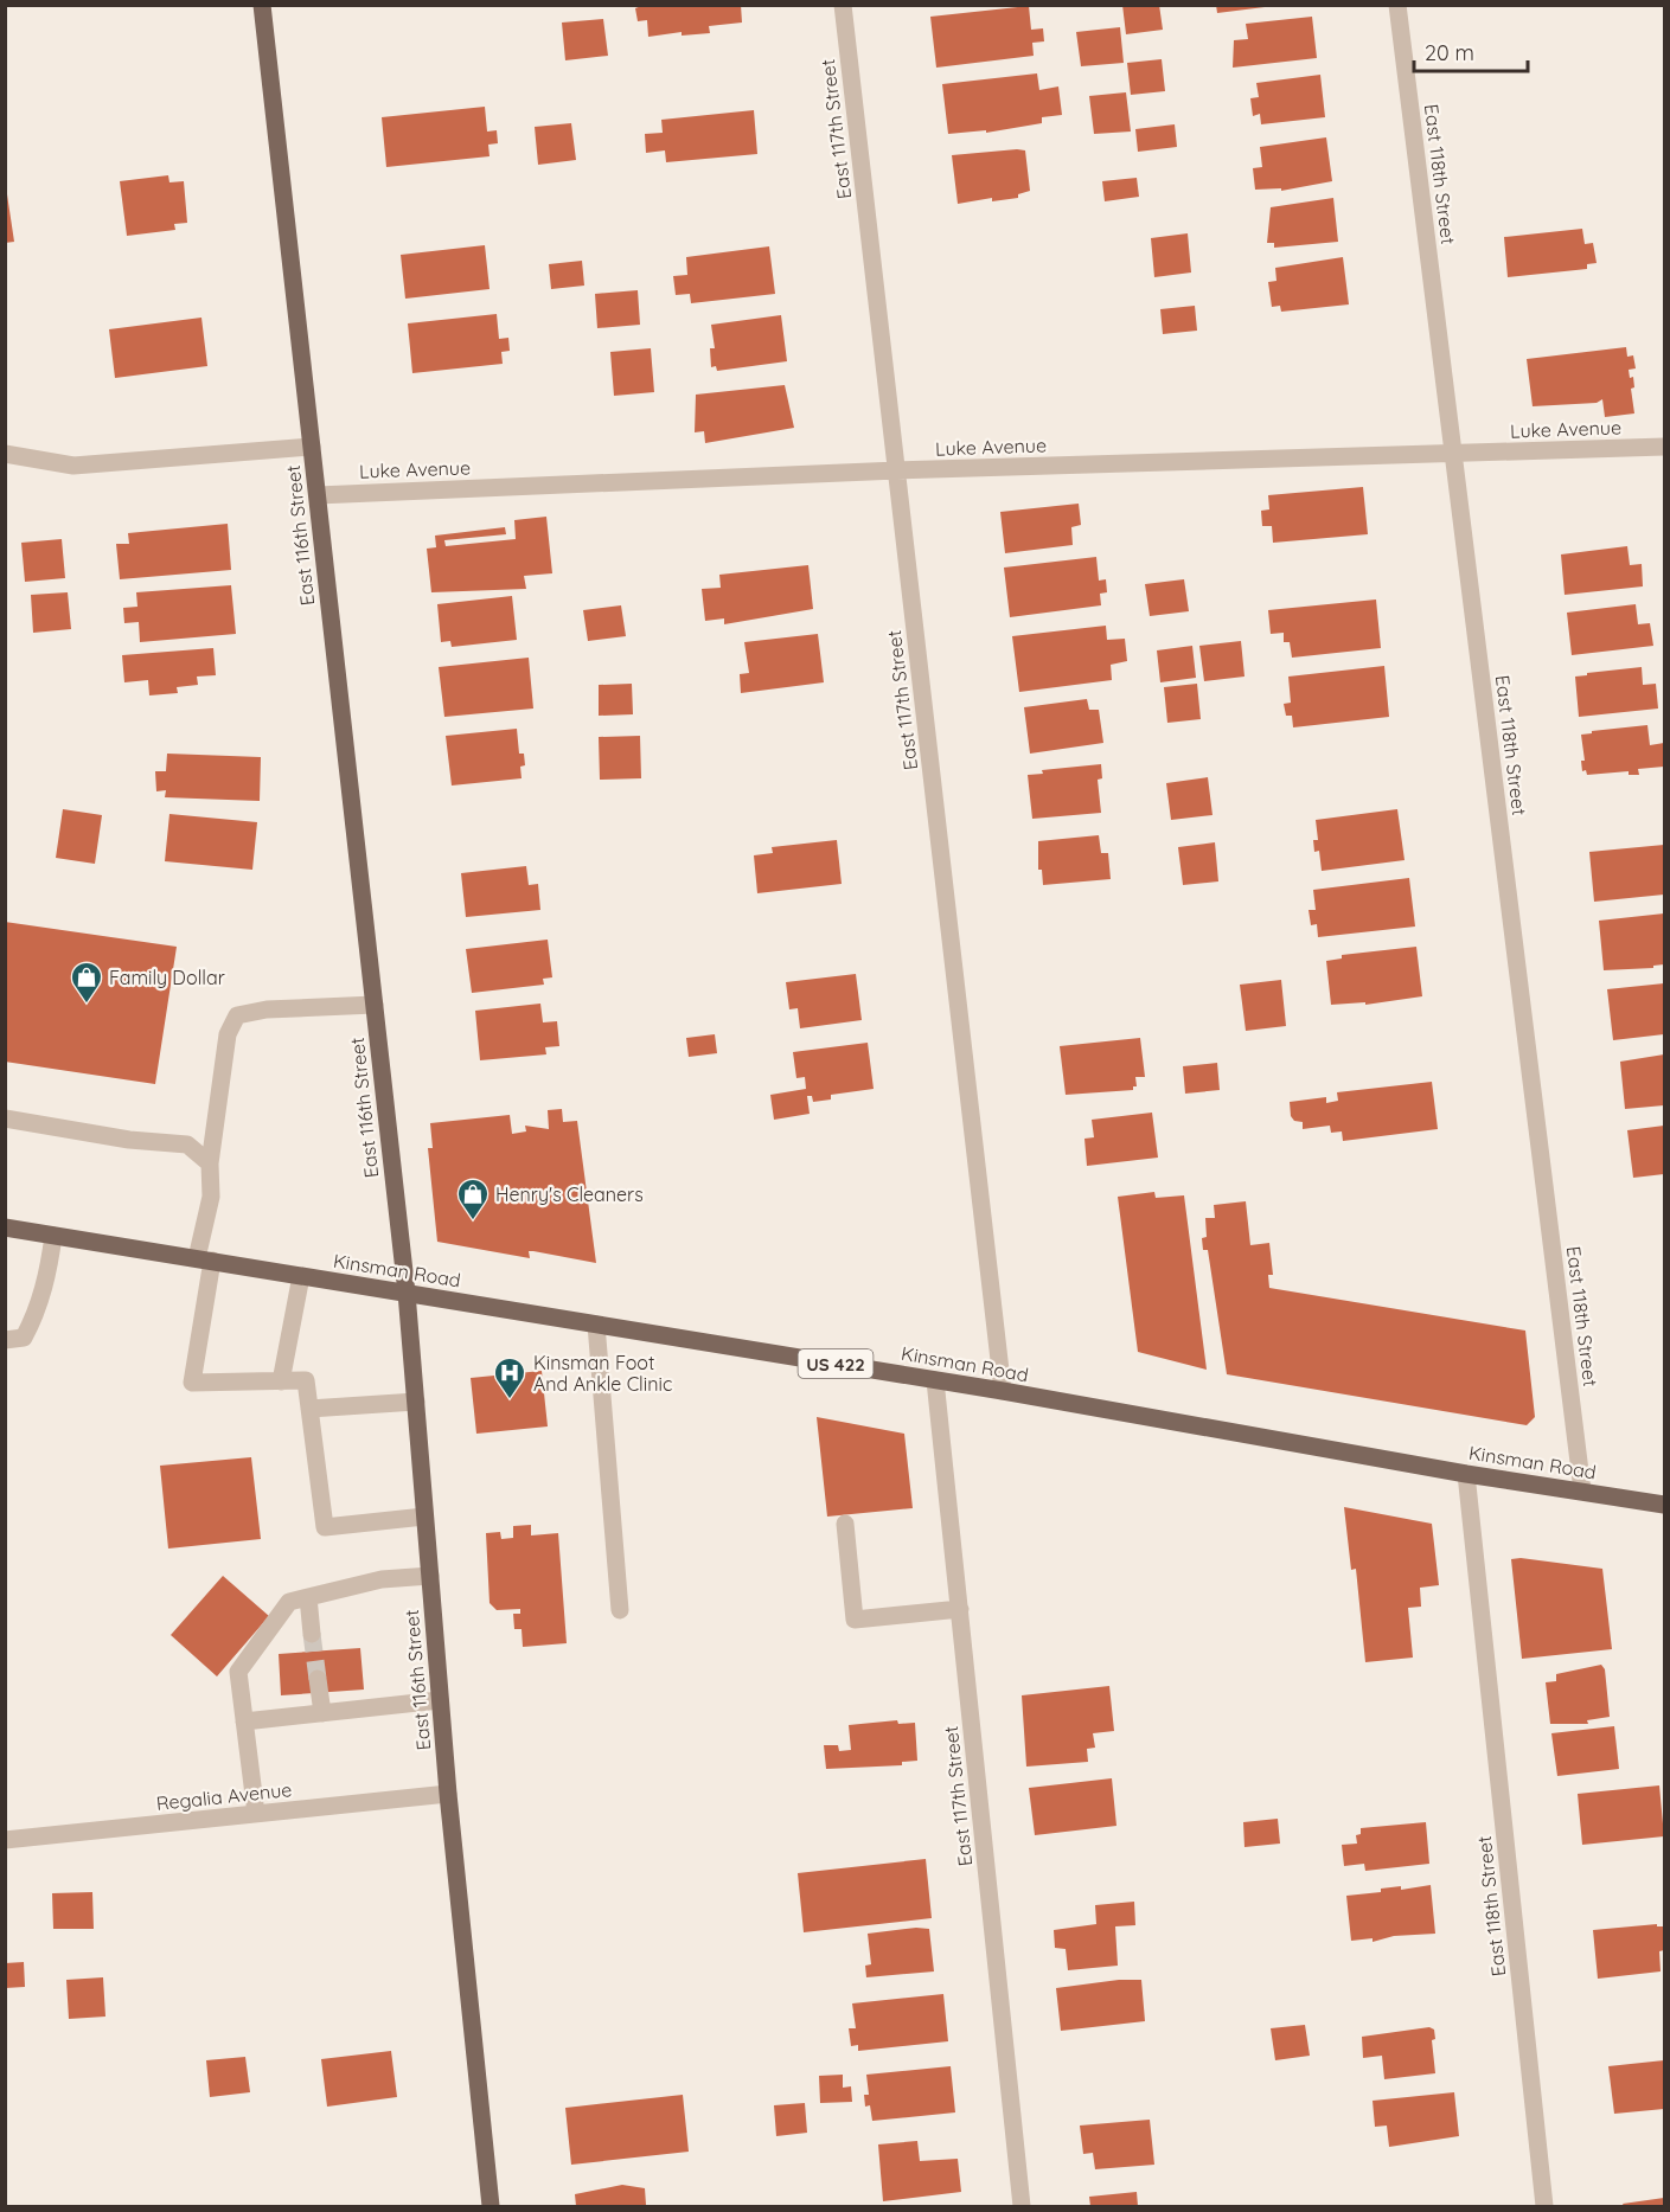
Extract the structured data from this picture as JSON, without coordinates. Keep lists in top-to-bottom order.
{
  "streets": {
    "main road": ["East 116th Street", "Kinsman Road", "US 422"],
    "street": [
      "East 117th Street",
      "East 118th Street",
      "Luke Avenue",
      "Regalia Avenue"
    ]
  },
  "crossings": [
    ["East 117th Street", "Luke Avenue"],
    ["East 117th Street", "Kinsman Road"],
    ["East 118th Street", "Luke Avenue"],
    ["East 118th Street", "Kinsman Road"],
    ["Luke Avenue", "East 116th Street"],
    ["East 116th Street", "Kinsman Road"],
    ["East 116th Street", "Regalia Avenue"]
  ],
  "places": {
    "shop": ["Family Dollar", "Henry's Cleaners"],
    "hospital": ["Kinsman Foot And Ankle Clinic"]
  },
  "scale_bar": "20 m"
}
